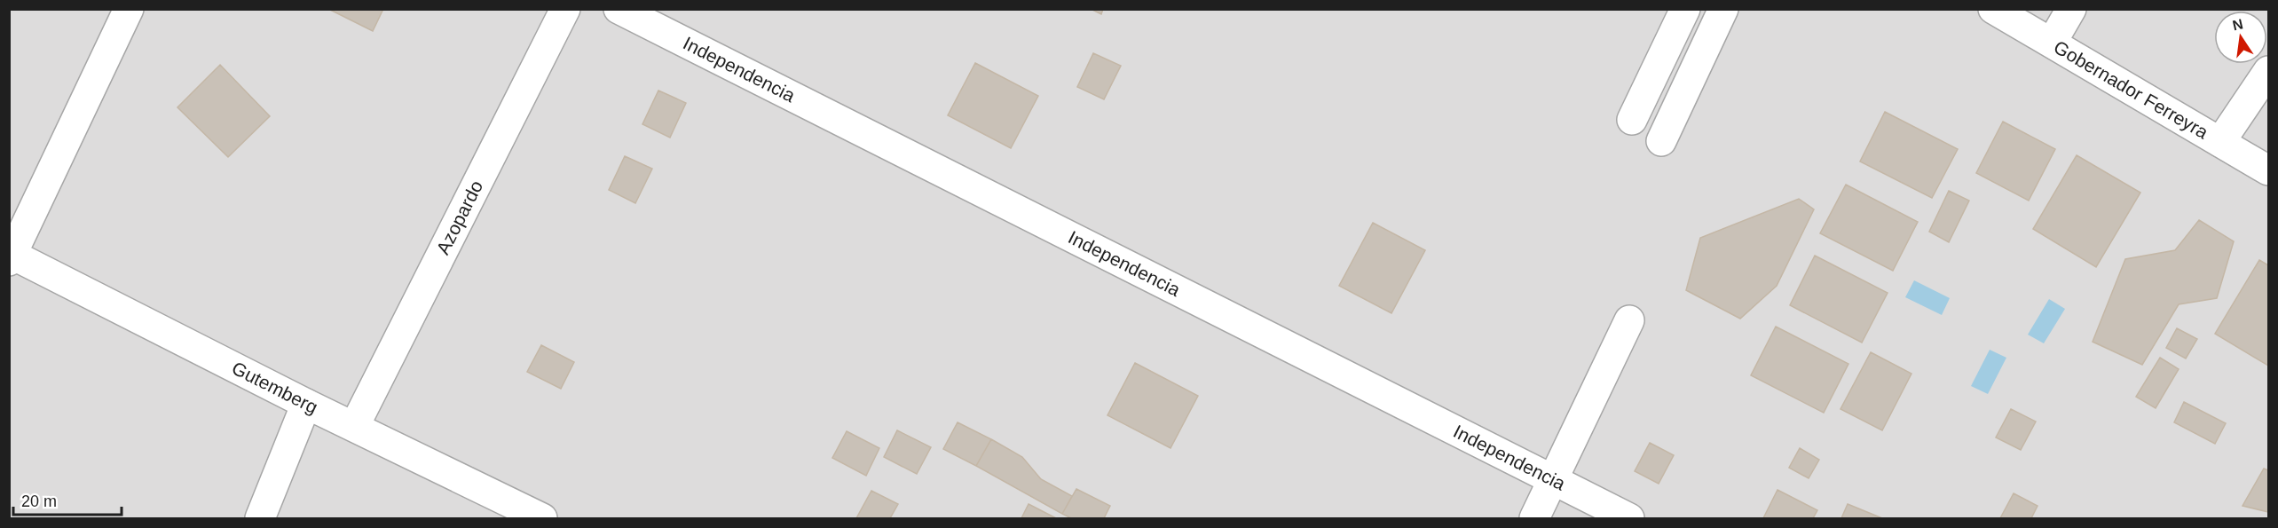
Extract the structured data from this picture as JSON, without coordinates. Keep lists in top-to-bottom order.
{
  "streets": {
    "street": [
      "Independencia",
      "Gobernador Ferreyra",
      "Azopardo",
      "Gutemberg"
    ]
  },
  "crossings": [
    ["Azopardo", "Gutemberg"]
  ],
  "scale_bar": "20 m",
  "north": "top"
}
